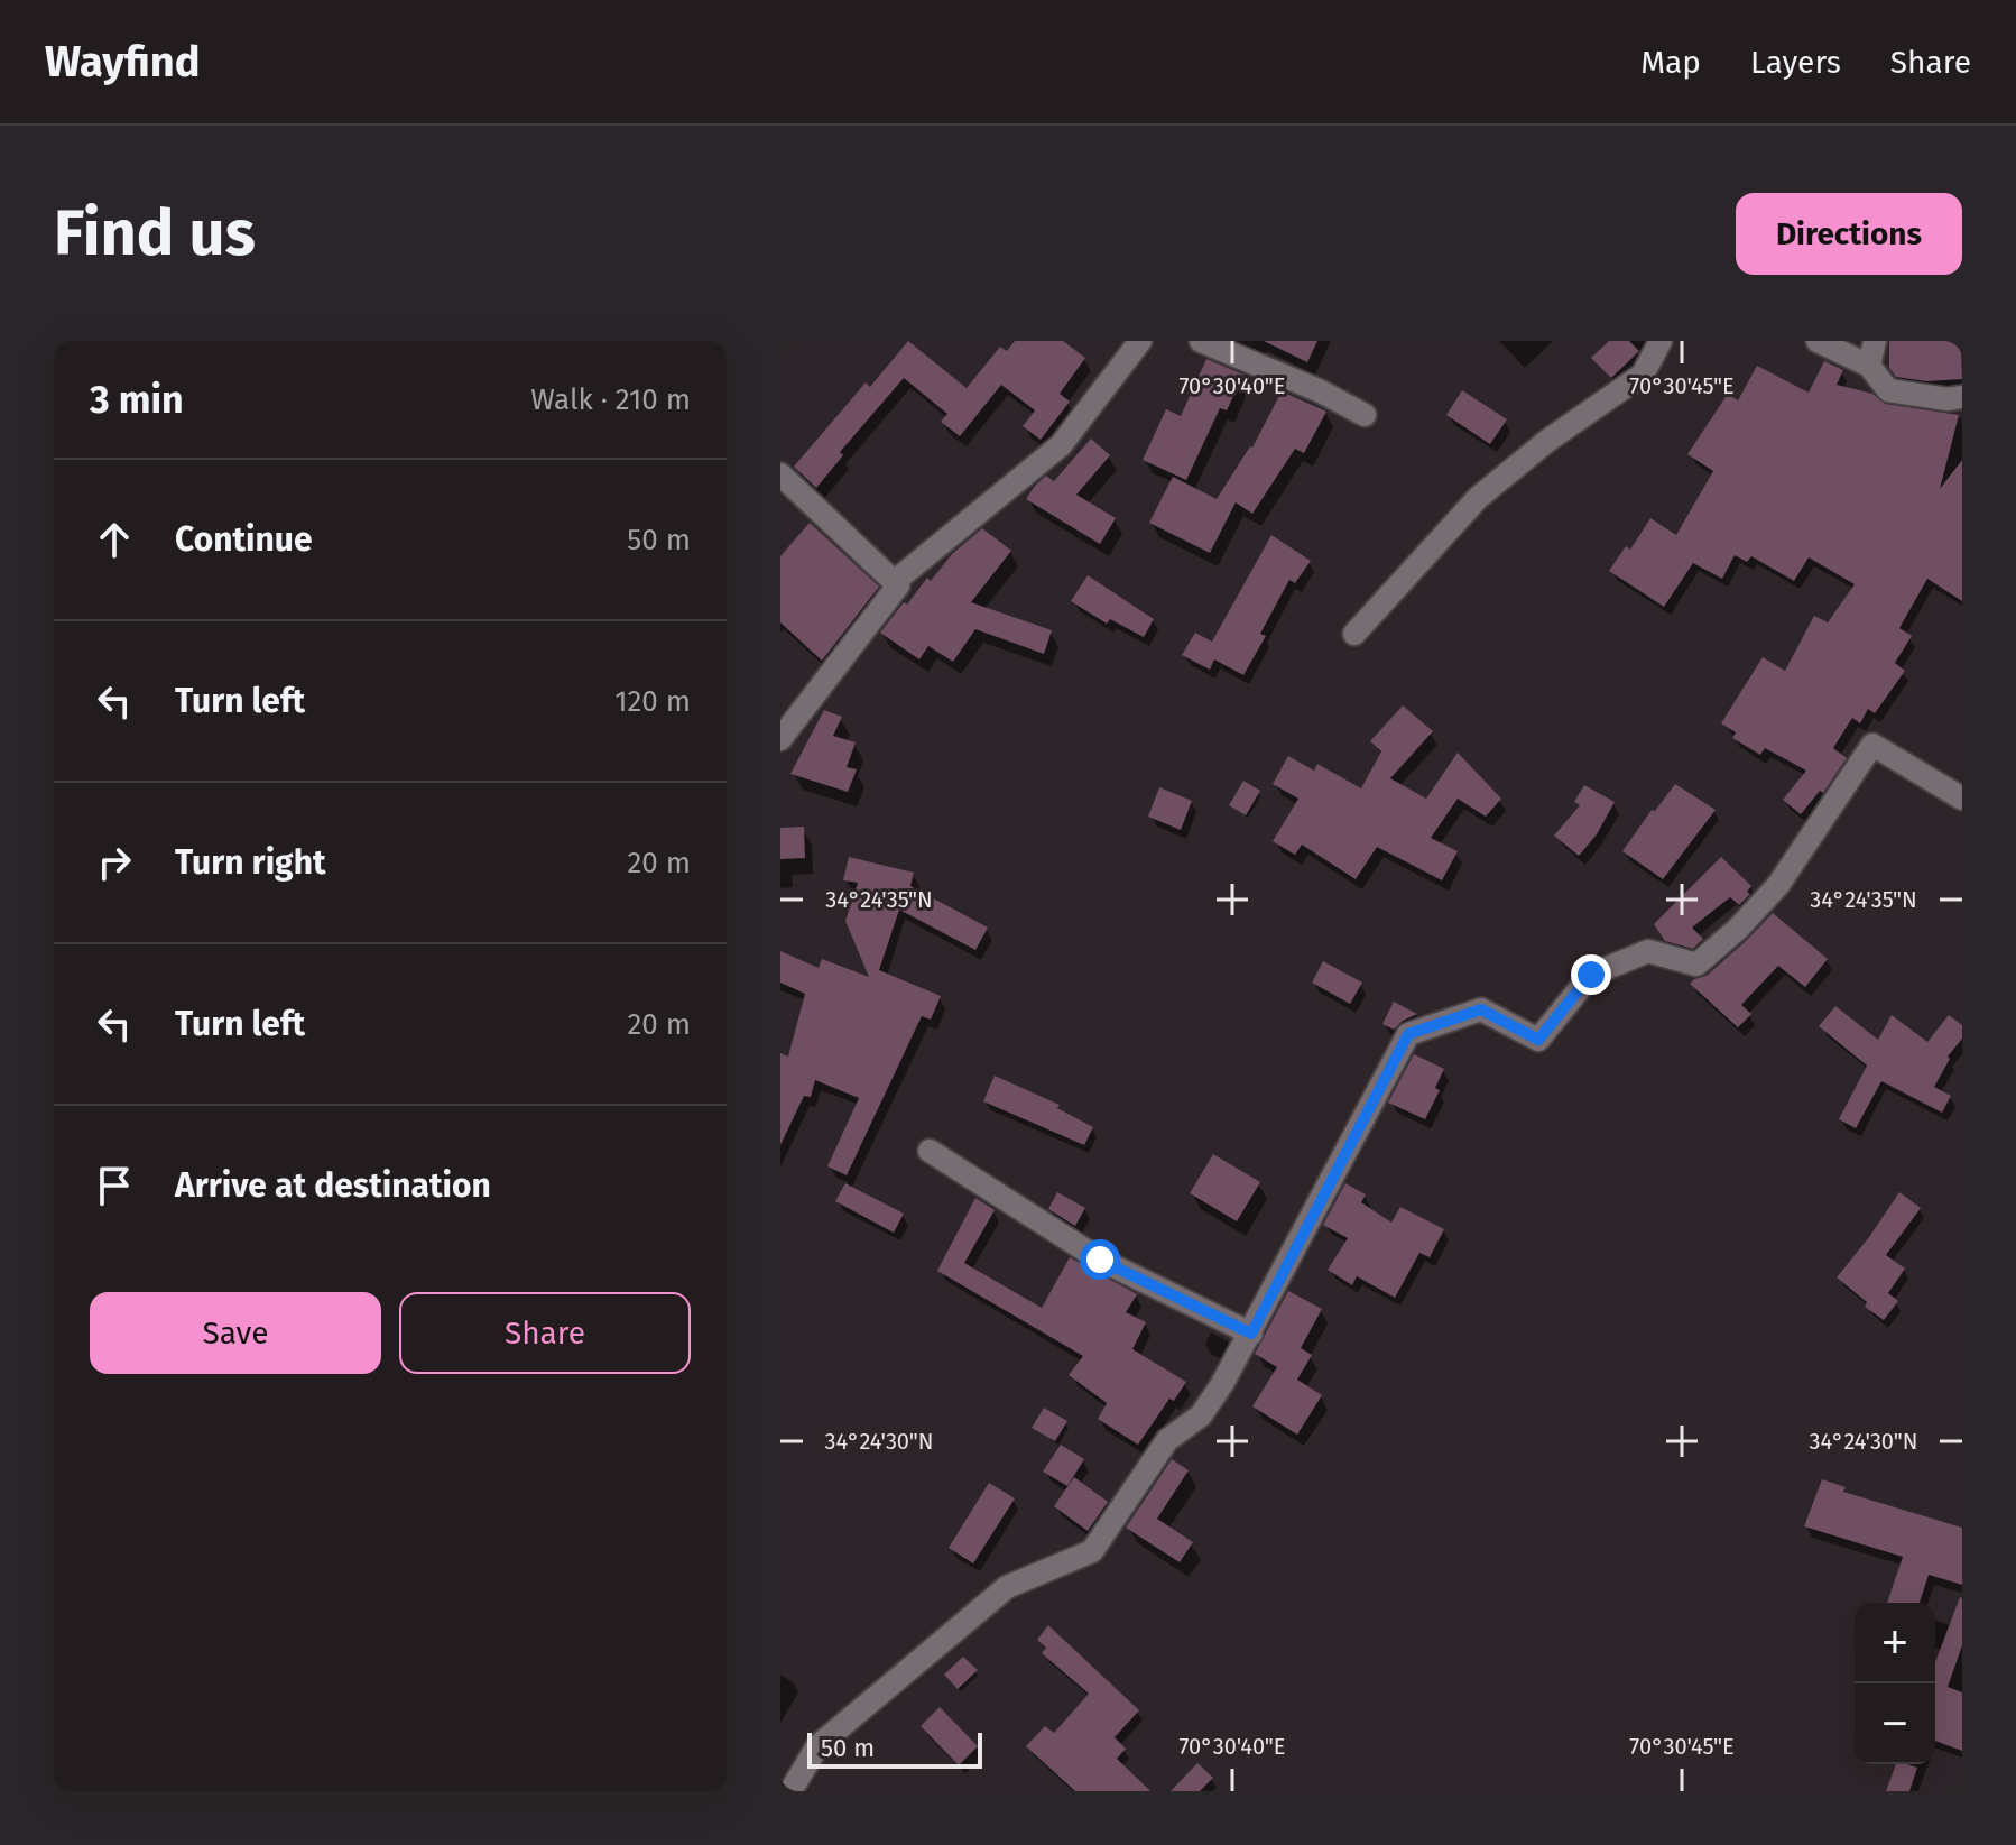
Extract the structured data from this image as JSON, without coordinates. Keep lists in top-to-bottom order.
{
  "scale_bar": "50 m",
  "page": {
    "header": "Wayfind",
    "nav": ["Map", "Layers", "Share"],
    "buttons": [
      "Directions",
      ["Save", "Share"]
    ],
    "title": "Find us",
    "heading": ["3 min", "Walk · 210 m"],
    "list": [
      ["Continue", "50 m"],
      ["Turn left", "120 m"],
      ["Turn right", "20 m"],
      ["Turn left", "20 m"],
      "Arrive at destination"
    ],
    "map_buttons": ["+", "−"],
    "scale": "50 m"
  },
  "coordinates": [
    "70°30'40\"E",
    "70°30'45\"E",
    "34°24'35\"N",
    "34°24'30\"N"
  ]
}
